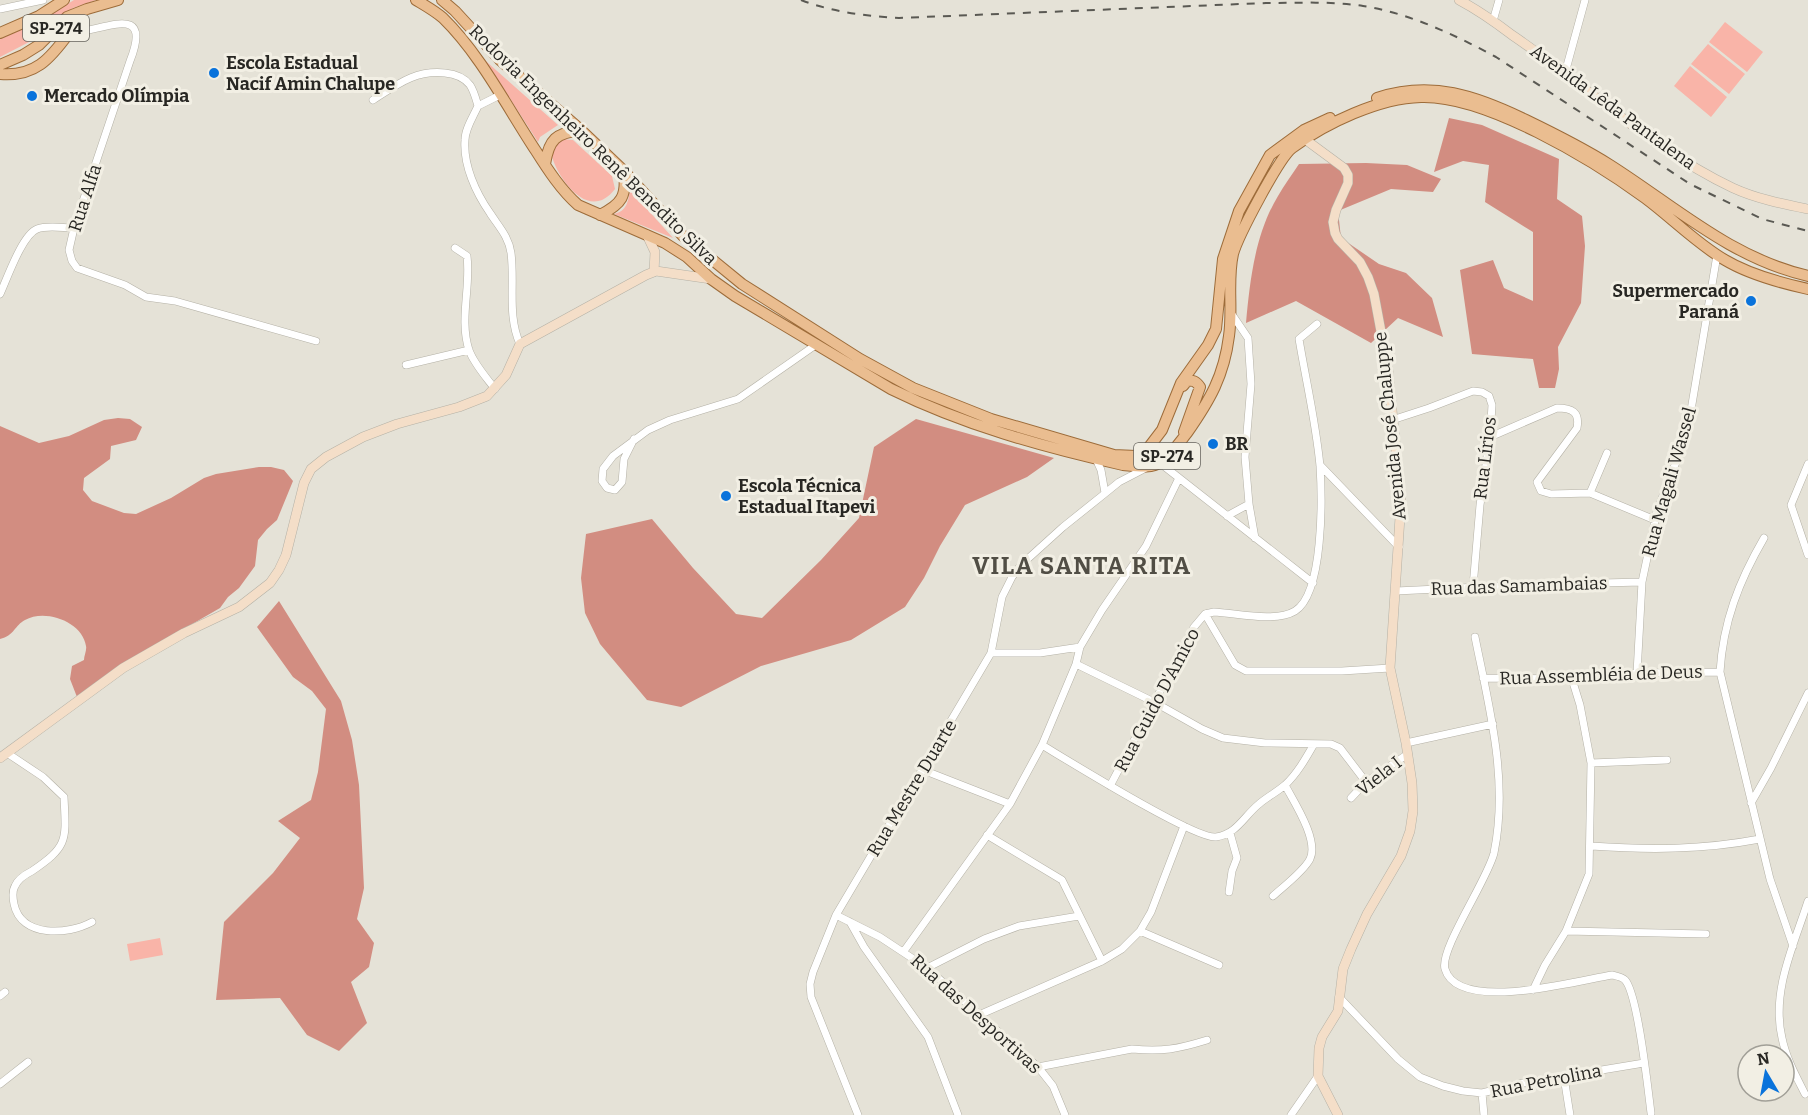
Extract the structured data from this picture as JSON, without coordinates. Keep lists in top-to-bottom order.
{
  "streets": {
    "main road": ["SP-274", "Rodovia Engenheiro Renê Benedito Silva"],
    "street": [
      "Avenida Lêda Pantalena",
      "Rua Alfa",
      "Avenida José Chaluppe",
      "Rua Lírios",
      "Rua Magali Wassel",
      "Rua das Samambaias",
      "Rua Assembléia de Deus",
      "Rua Guido D'Amico",
      "Viela I",
      "Rua Mestre Duarte",
      "Rua das Desportivas",
      "Rua Petrolina"
    ]
  },
  "crossings": [
    ["SP-274", "Rodovia Engenheiro Renê Benedito Silva"],
    ["SP-274", "Avenida José Chaluppe"],
    ["SP-274", "Rua Magali Wassel"],
    ["SP-274", "Rua Mestre Duarte"],
    ["Rodovia Engenheiro Renê Benedito Silva", "Rua Mestre Duarte"],
    ["Avenida José Chaluppe", "Rua Lírios"],
    ["Avenida José Chaluppe", "Rua das Samambaias"],
    ["Avenida José Chaluppe", "Viela I"],
    ["Avenida José Chaluppe", "Rua Petrolina"],
    ["Rua Lírios", "Rua das Samambaias"],
    ["Rua Magali Wassel", "Rua das Samambaias"],
    ["Rua Magali Wassel", "Rua Assembléia de Deus"],
    ["Rua Mestre Duarte", "Rua das Desportivas"]
  ],
  "districts": ["VILA SANTA RITA"],
  "places": [
    "Escola Estadual Nacif Amin Chalupe",
    "Mercado Olímpia",
    "Supermercado Paraná",
    "BR",
    "Escola Técnica Estadual Itapevi"
  ],
  "north": "top"
}
